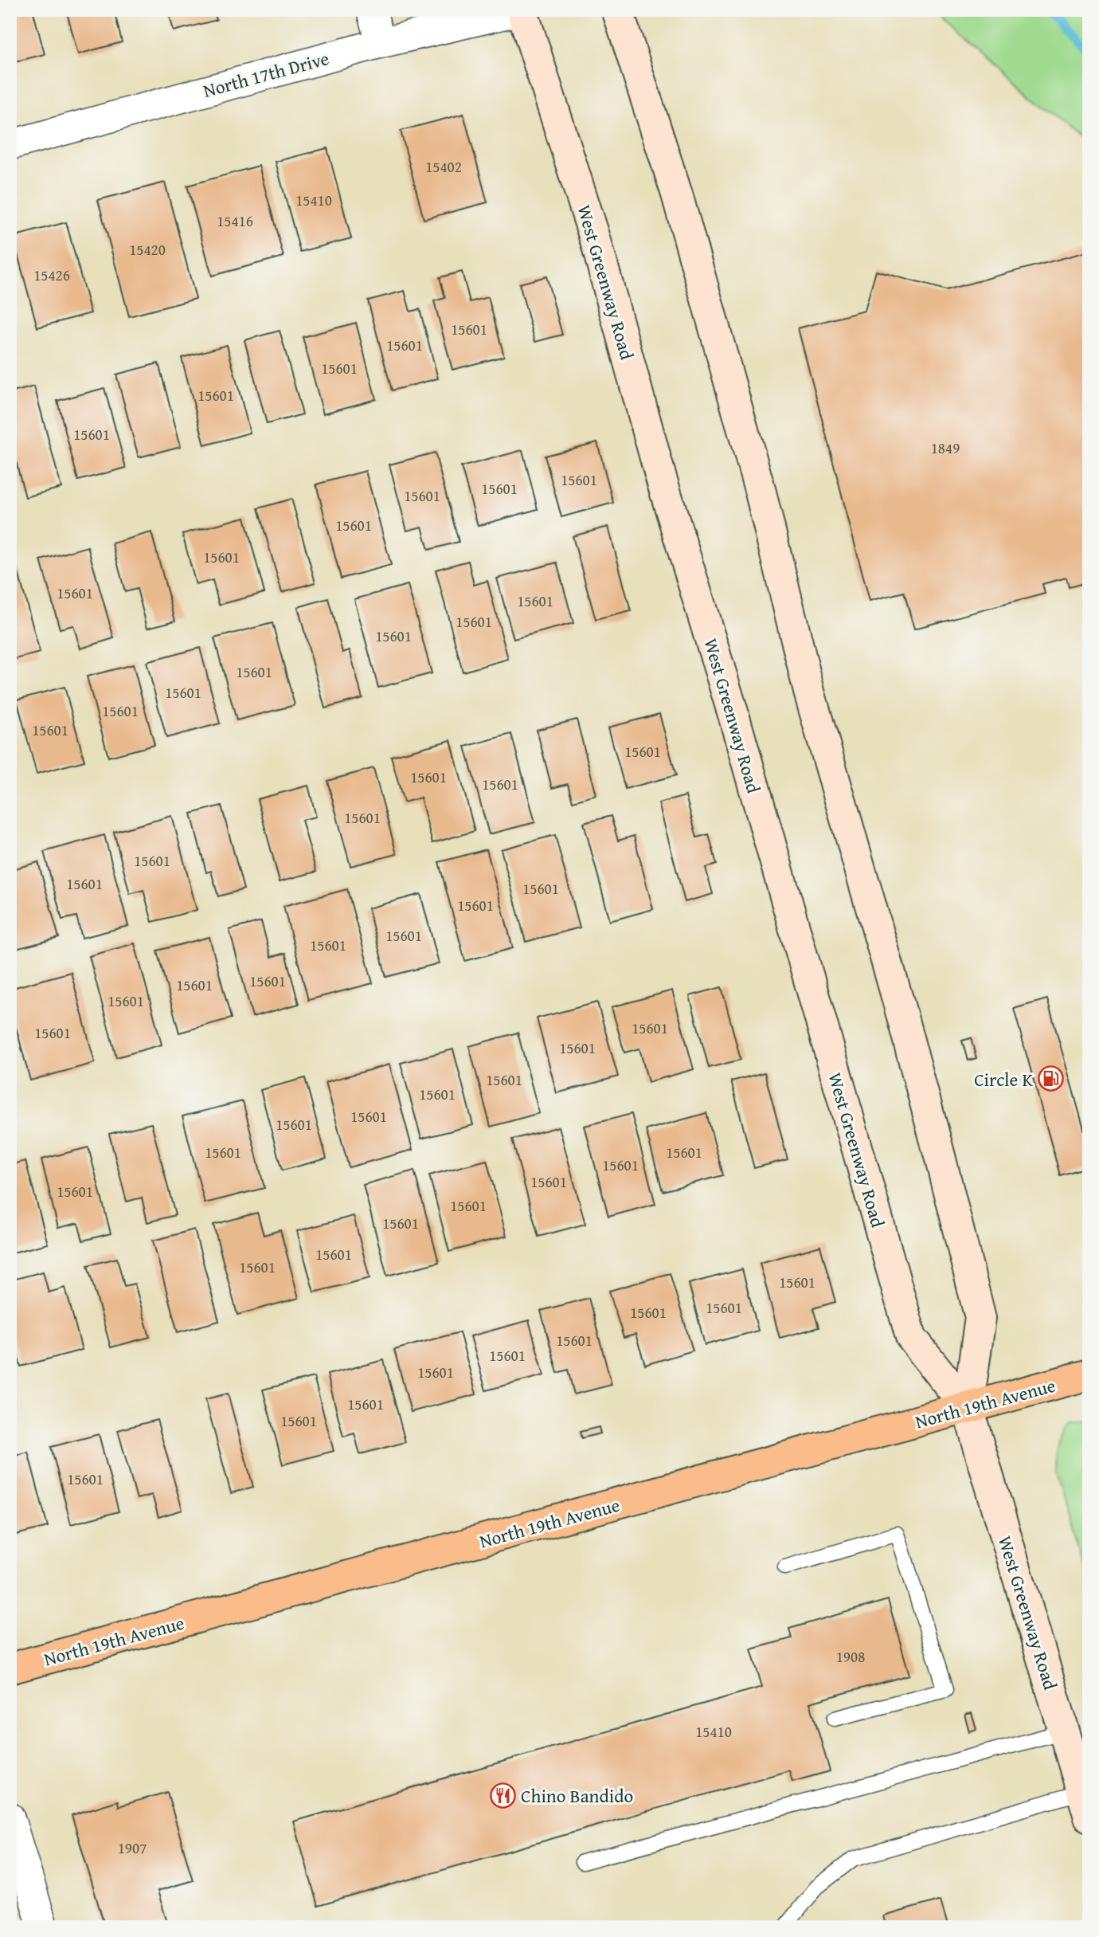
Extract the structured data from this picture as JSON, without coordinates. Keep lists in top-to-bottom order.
{
  "streets": {
    "main road": ["West Greenway Road", "North 19th Avenue"],
    "street": ["North 17th Drive"]
  },
  "crossings": [
    ["North 17th Drive", "West Greenway Road"],
    ["West Greenway Road", "North 19th Avenue"]
  ],
  "places": {
    "fuel station": ["Circle K"],
    "restaurant": ["Chino Bandido"]
  },
  "house_numbers": [
    "15402",
    "15410",
    "15416",
    "15420",
    "15426",
    "15601",
    "15601",
    "15601",
    "15601",
    "15601",
    "1849",
    "15601",
    "15601",
    "15601",
    "15601",
    "15601",
    "15601",
    "15601",
    "15601",
    "15601",
    "15601",
    "15601",
    "15601",
    "15601",
    "15601",
    "15601",
    "15601",
    "15601",
    "15601",
    "15601",
    "15601",
    "15601",
    "15601",
    "15601",
    "15601",
    "15601",
    "15601",
    "15601",
    "15601",
    "15601",
    "15601",
    "15601",
    "15601",
    "15601",
    "15601",
    "15601",
    "15601",
    "15601",
    "15601",
    "15601",
    "15601",
    "15601",
    "15601",
    "15601",
    "15601",
    "15601",
    "15601",
    "15601",
    "15601",
    "15601",
    "15601",
    "15601",
    "1908",
    "15410",
    "1907"
  ]
}
